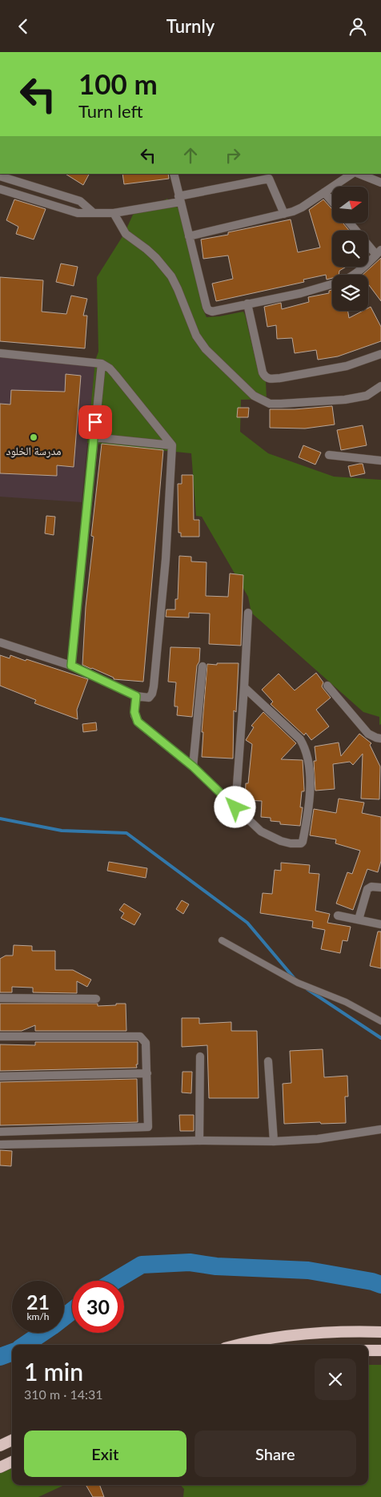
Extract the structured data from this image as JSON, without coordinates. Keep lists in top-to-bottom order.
{
  "places": ["مدرسة الخلود"],
  "north": "right",
  "page": {
    "header": "Turnly",
    "turn": ["100 m", "Turn left"],
    "speed": "21 km/h",
    "limit": "30",
    "heading": ["1 min", "310 m · 14:31"],
    "buttons": ["Exit", "Share"]
  }
}
